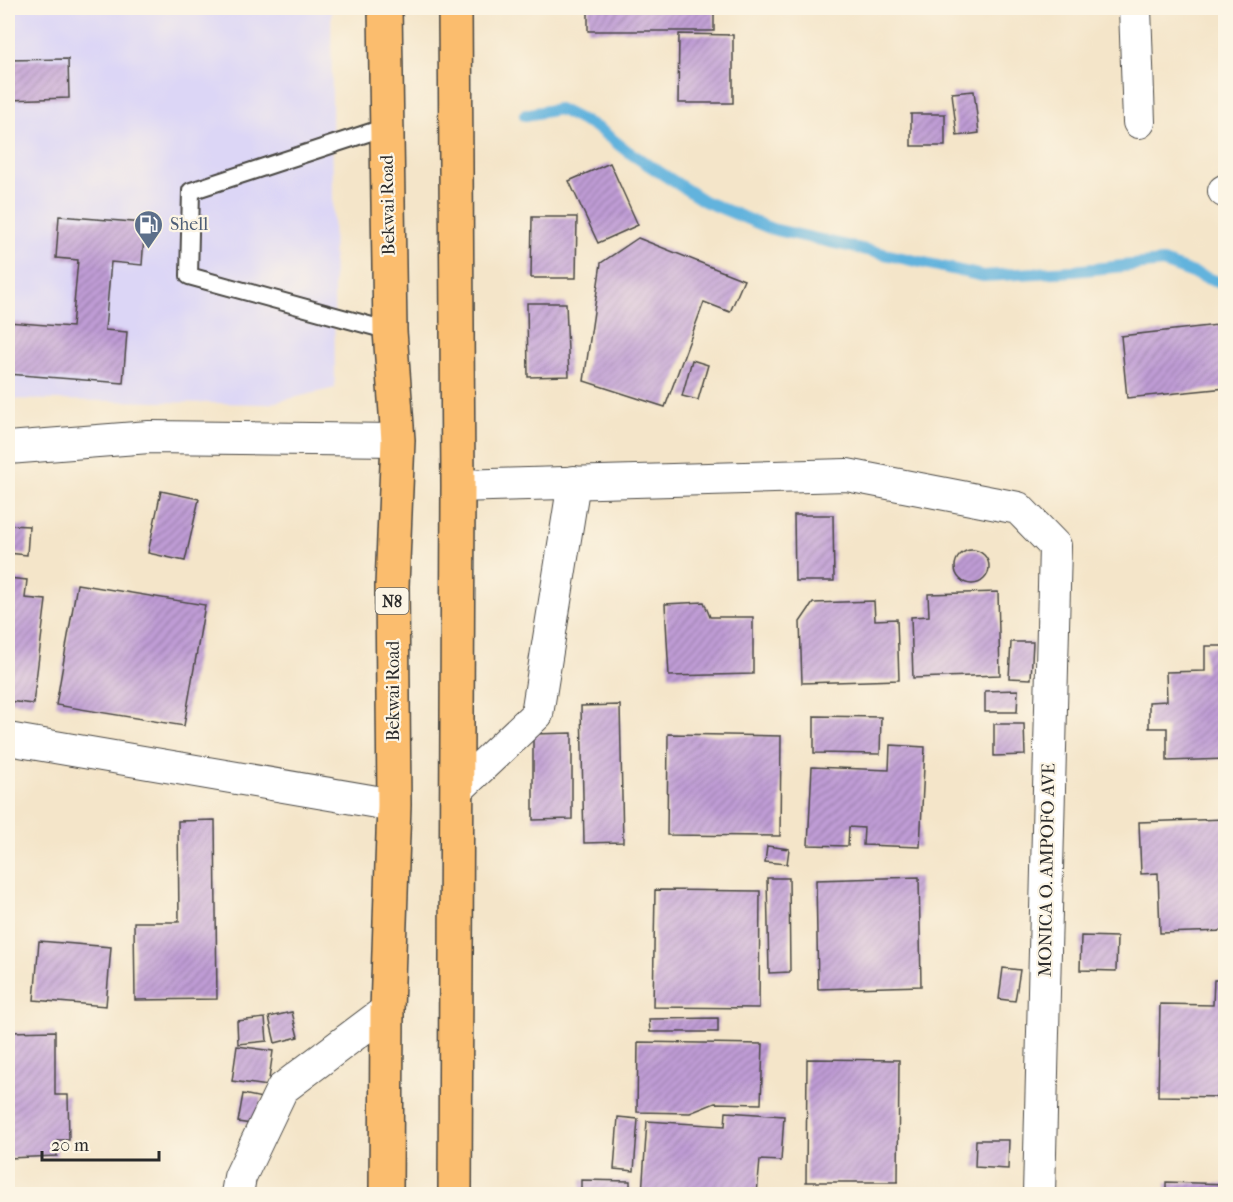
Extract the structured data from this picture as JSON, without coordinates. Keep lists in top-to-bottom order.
{
  "streets": {
    "highway": ["Bekwai Road", "N8"],
    "street": ["MONICA O. AMPOFO AVE"]
  },
  "places": {
    "fuel station": ["Shell"]
  },
  "scale_bar": "20 m"
}
